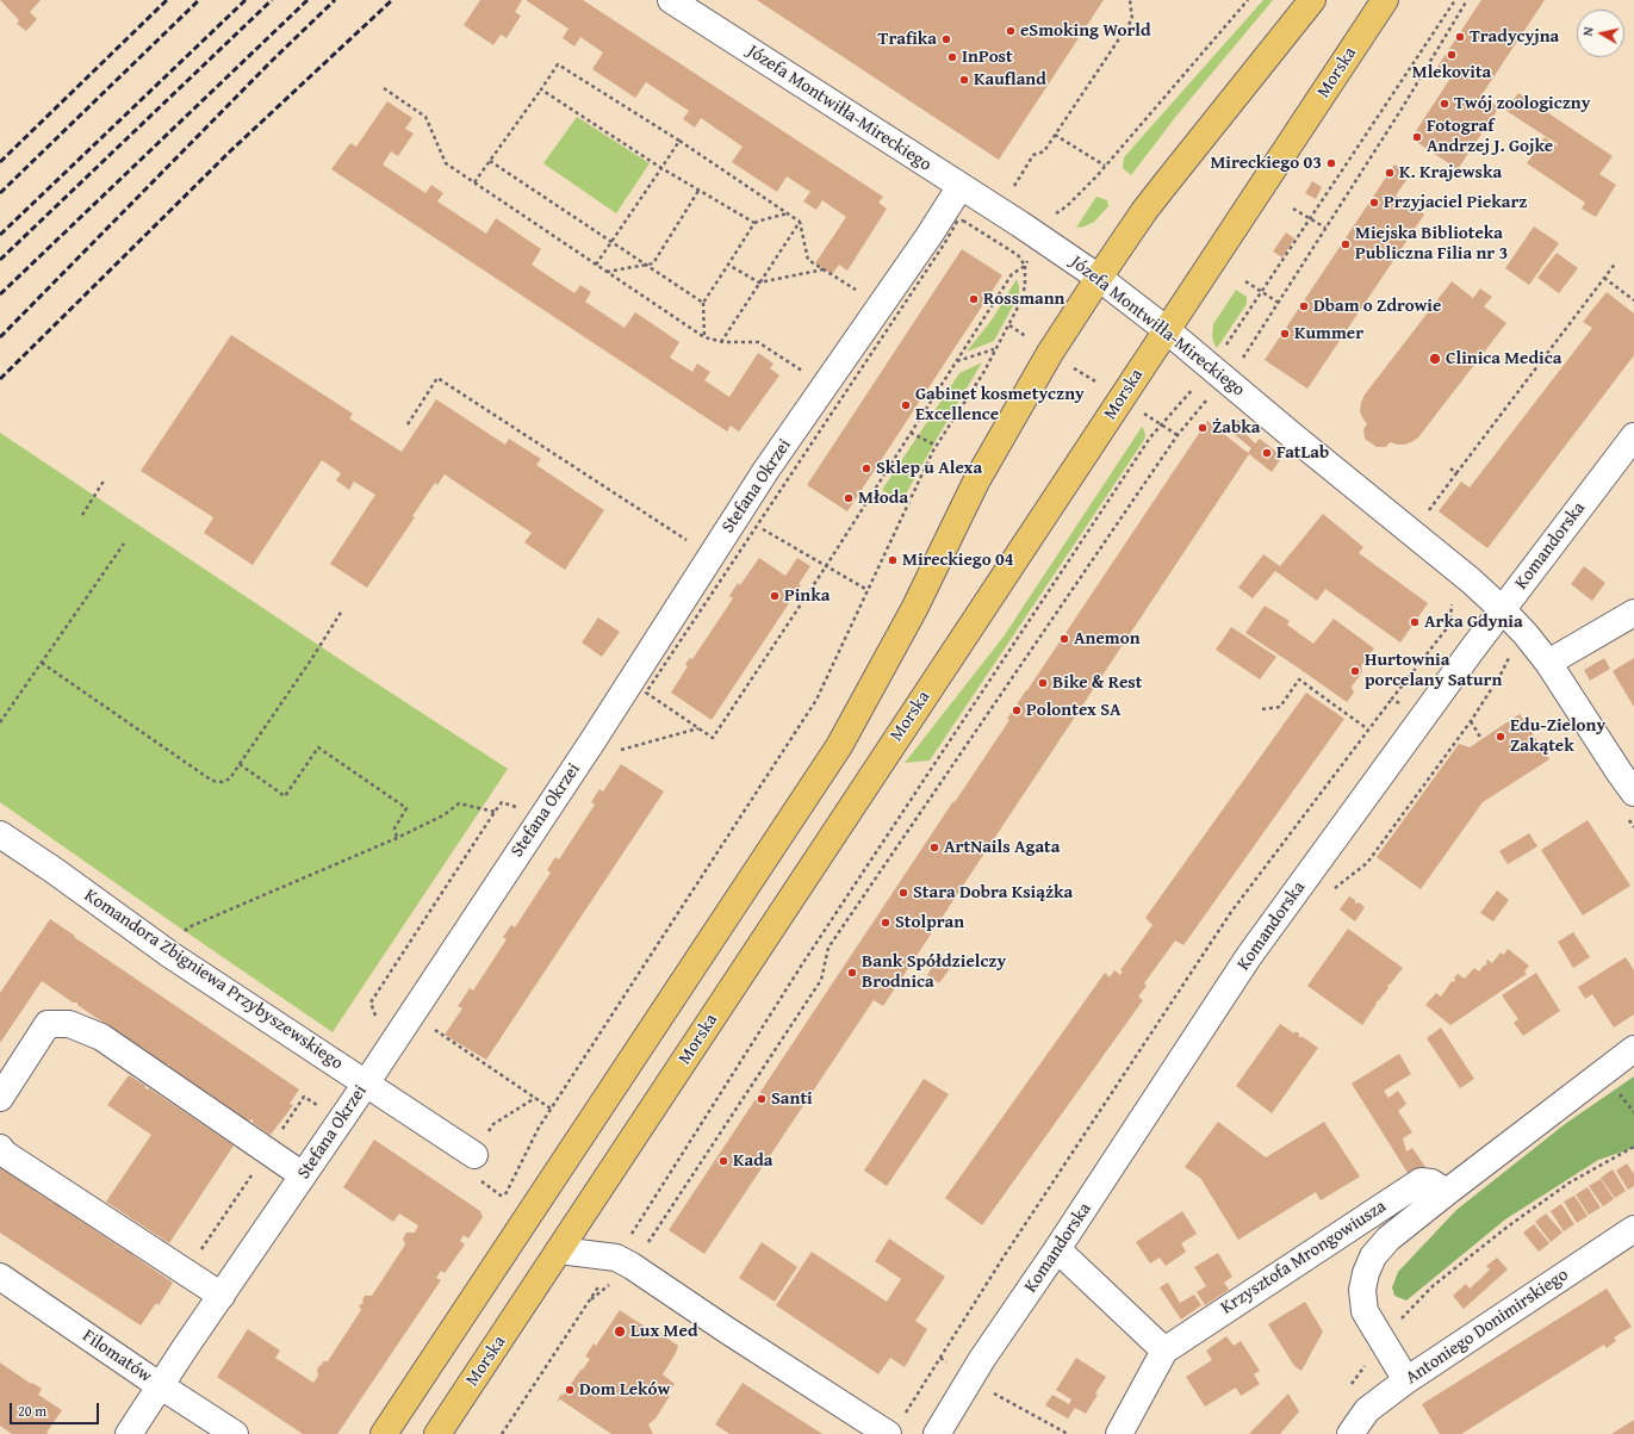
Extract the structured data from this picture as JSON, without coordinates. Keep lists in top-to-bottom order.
{
  "streets": {
    "main road": ["Morska"],
    "street": [
      "Józefa Montwiłła-Mireckiego",
      "Stefana Okrzei",
      "Komandorska",
      "Komandora Zbigniewa Przybyszewskiego",
      "Krzysztofa Mrongowiusza",
      "Antoniego Donimirskiego",
      "Filomatów"
    ]
  },
  "crossings": [
    ["Morska", "Józefa Montwiłła-Mireckiego"],
    ["Józefa Montwiłła-Mireckiego", "Stefana Okrzei"],
    ["Józefa Montwiłła-Mireckiego", "Komandorska"],
    ["Stefana Okrzei", "Komandora Zbigniewa Przybyszewskiego"],
    ["Stefana Okrzei", "Filomatów"],
    ["Krzysztofa Mrongowiusza", "Antoniego Donimirskiego"]
  ],
  "places": [
    "eSmoking World",
    "Tradycyjna",
    "Trafika",
    "Mlekovita",
    "InPost",
    "Kaufland",
    "Twój zoologiczny",
    "Fotograf Andrzej J. Gojke",
    "Mireckiego 03",
    "K. Krajewska",
    "Przyjaciel Piekarz",
    "Miejska Biblioteka Publiczna Filia nr 3",
    "Rossmann",
    "Dbam o Zdrowie",
    "Kummer",
    "Clinica Medica",
    "Gabinet kosmetyczny Excellence",
    "Żabka",
    "FatLab",
    "Sklep u Alexa",
    "Młoda",
    "Mireckiego 04",
    "Pinka",
    "Arka Gdynia",
    "Anemon",
    "Hurtownia porcelany Saturn",
    "Bike & Rest",
    "Polontex SA",
    "Edu-Zielony Zakątek",
    "ArtNails Agata",
    "Stara Dobra Książka",
    "Stolpran",
    "Bank Spółdzielczy Brodnica",
    "Santi",
    "Kada",
    "Lux Med",
    "Dom Leków"
  ],
  "scale_bar": "20 m",
  "north": "left"
}
